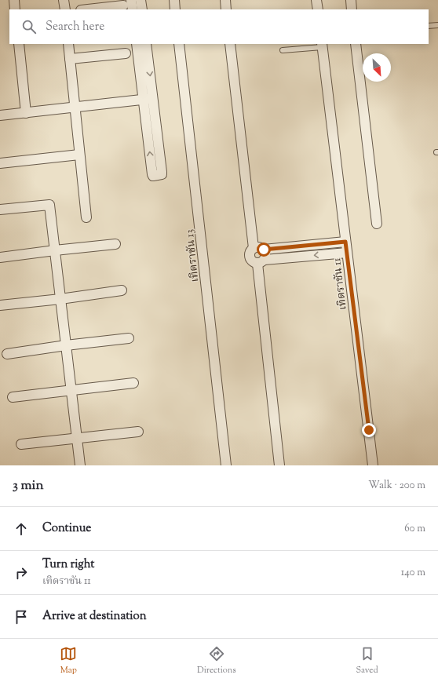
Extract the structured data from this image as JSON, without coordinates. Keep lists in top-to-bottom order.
{
  "streets": {
    "street": ["เทิดราชัน 13", "เทิดราชัน 11"]
  },
  "north": "bottom right",
  "page": {
    "search": "Search here",
    "heading": ["3 min", "Walk · 200 m"],
    "list": [
      ["Continue", "60 m"],
      ["Turn right", "เทิดราชัน 11", "140 m"],
      "Arrive at destination"
    ],
    "nav": ["Map", "Directions", "Saved"]
  }
}
